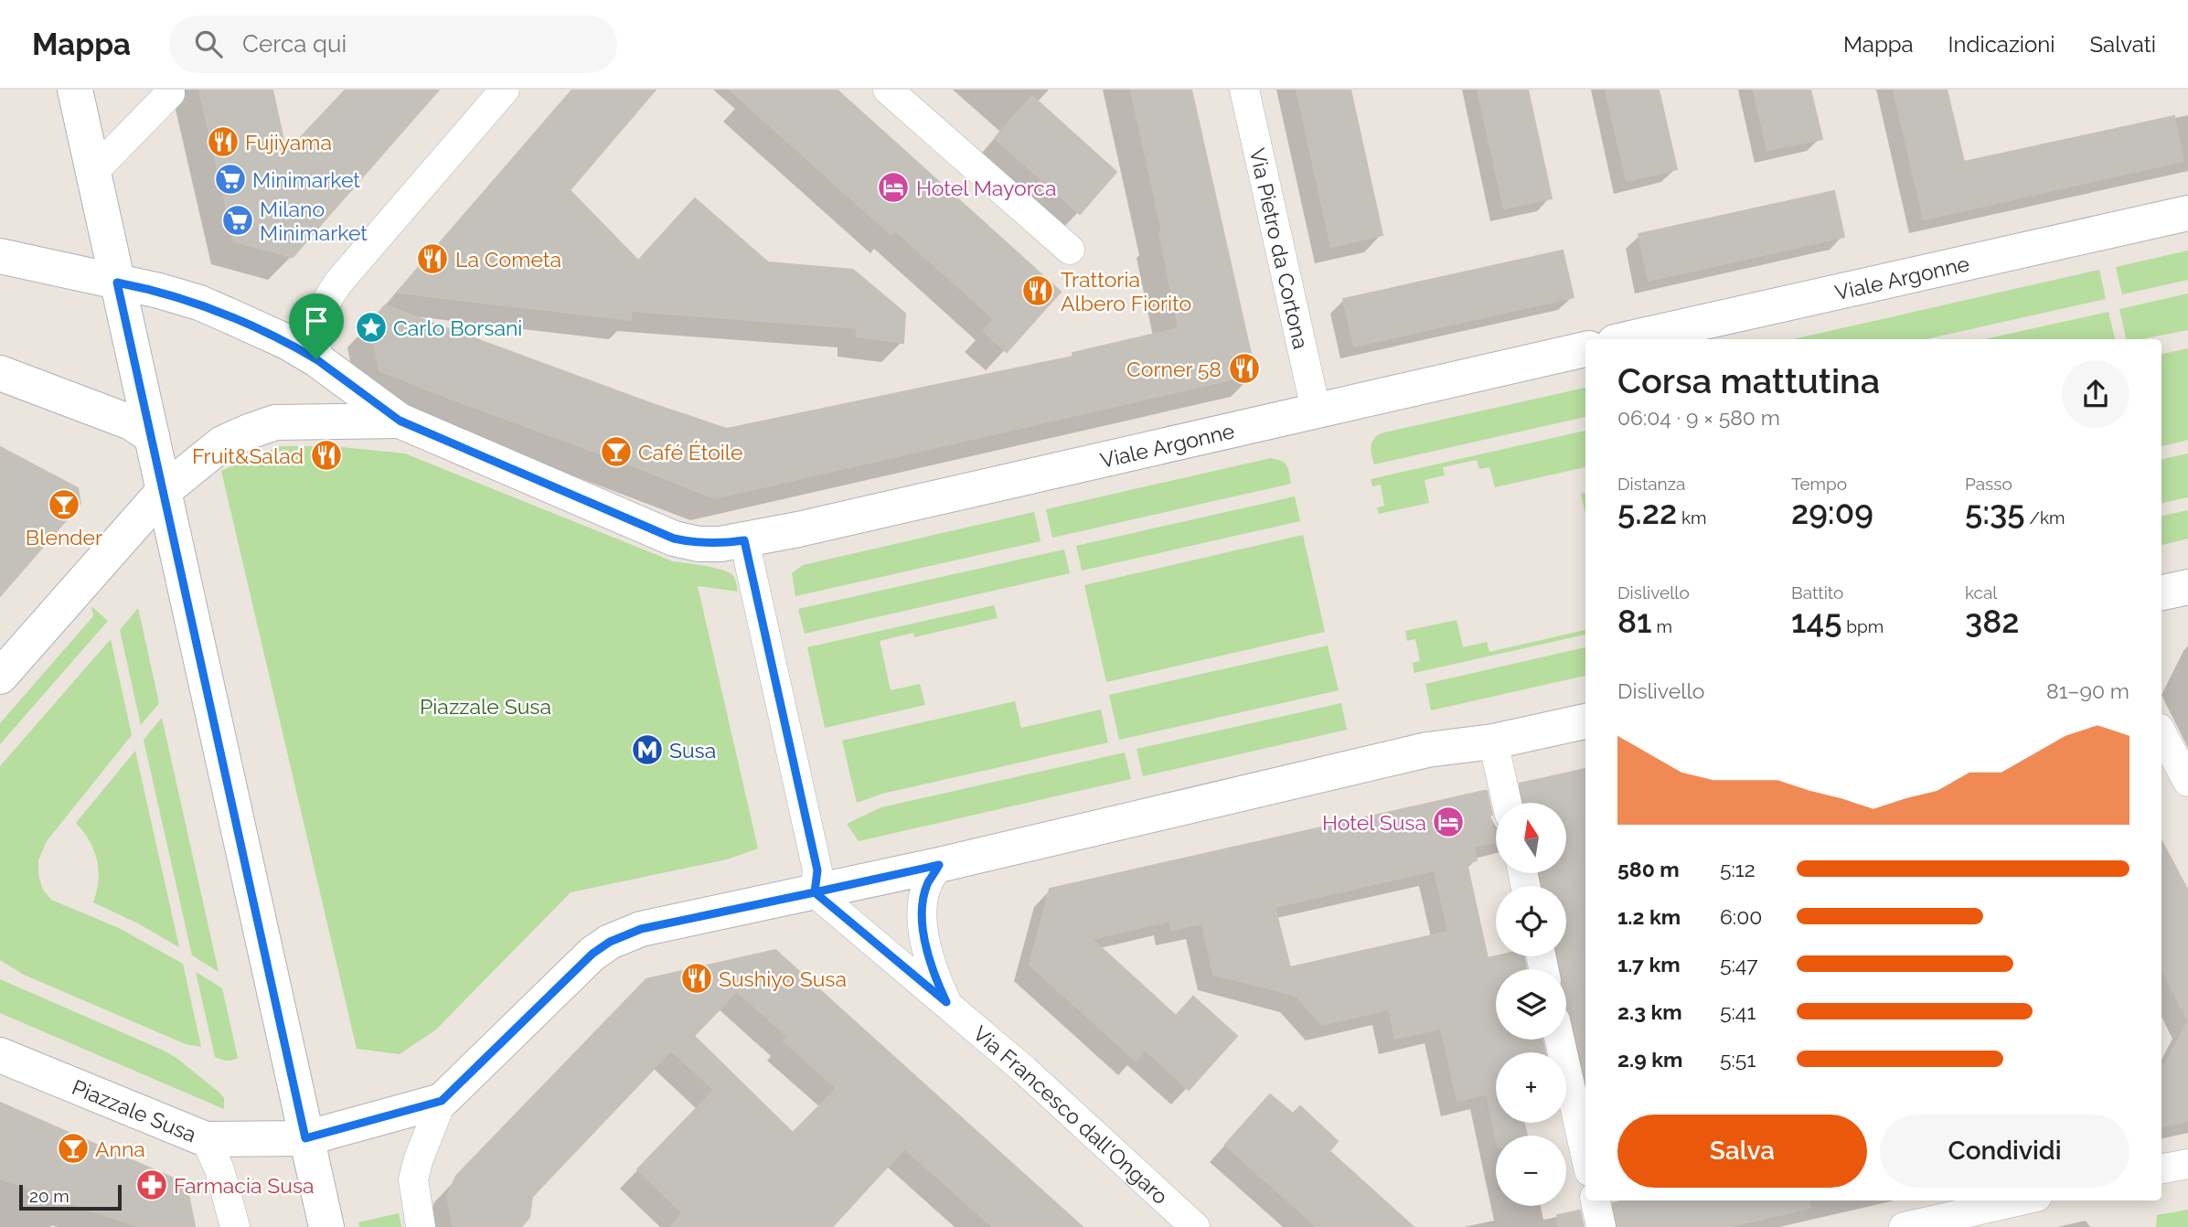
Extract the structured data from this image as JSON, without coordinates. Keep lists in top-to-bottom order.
{
  "streets": {
    "street": [
      "Via Pietro da Cortona",
      "Viale Argonne",
      "Piazzale Susa",
      "Via Francesco dall'Ongaro"
    ]
  },
  "crossings": [
    ["Via Pietro da Cortona", "Viale Argonne"],
    ["Piazzale Susa", "Via Francesco dall'Ongaro"]
  ],
  "parks": ["Piazzale Susa"],
  "places": {
    "restaurant": [
      "Fujiyama",
      "La Cometa",
      "Trattoria Albero Fiorito",
      "Corner 58",
      "Fruit&Salad",
      "Sushiyo Susa"
    ],
    "supermarket": ["Minimarket", "Milano Minimarket"],
    "hotel": ["Hotel Mayorca", "Hotel Susa"],
    "place": ["Carlo Borsani"],
    "bar": ["Café Étoile", "Blender", "Anna"],
    "metro station": ["Susa"],
    "pharmacy": ["Farmacia Susa"]
  },
  "scale_bar": "20 m",
  "north": "top",
  "page": {
    "header": "Mappa",
    "search": "Cerca qui",
    "nav": ["Mappa", "Indicazioni", "Salvati"],
    "heading": ["Corsa mattutina", "06:04 · 9 × 580 m"],
    "stats": [
      ["Distanza", "5.22 km"],
      ["Tempo", "29:09"],
      ["Passo", "5:35 /km"],
      ["Dislivello", "81 m"],
      ["Battito", "145 bpm"],
      ["kcal", "382"]
    ],
    "chart": ["Dislivello", "81–90 m"],
    "map_buttons": ["+", "−"],
    "list": [
      {
        "name": "580 m",
        "note": "5:12"
      },
      {
        "name": "1.2 km",
        "note": "6:00"
      },
      {
        "name": "1.7 km",
        "note": "5:47"
      },
      {
        "name": "2.3 km",
        "note": "5:41"
      },
      {
        "name": "2.9 km",
        "note": "5:51"
      }
    ],
    "buttons": ["Salva", "Condividi"],
    "scale": "20 m"
  }
}
